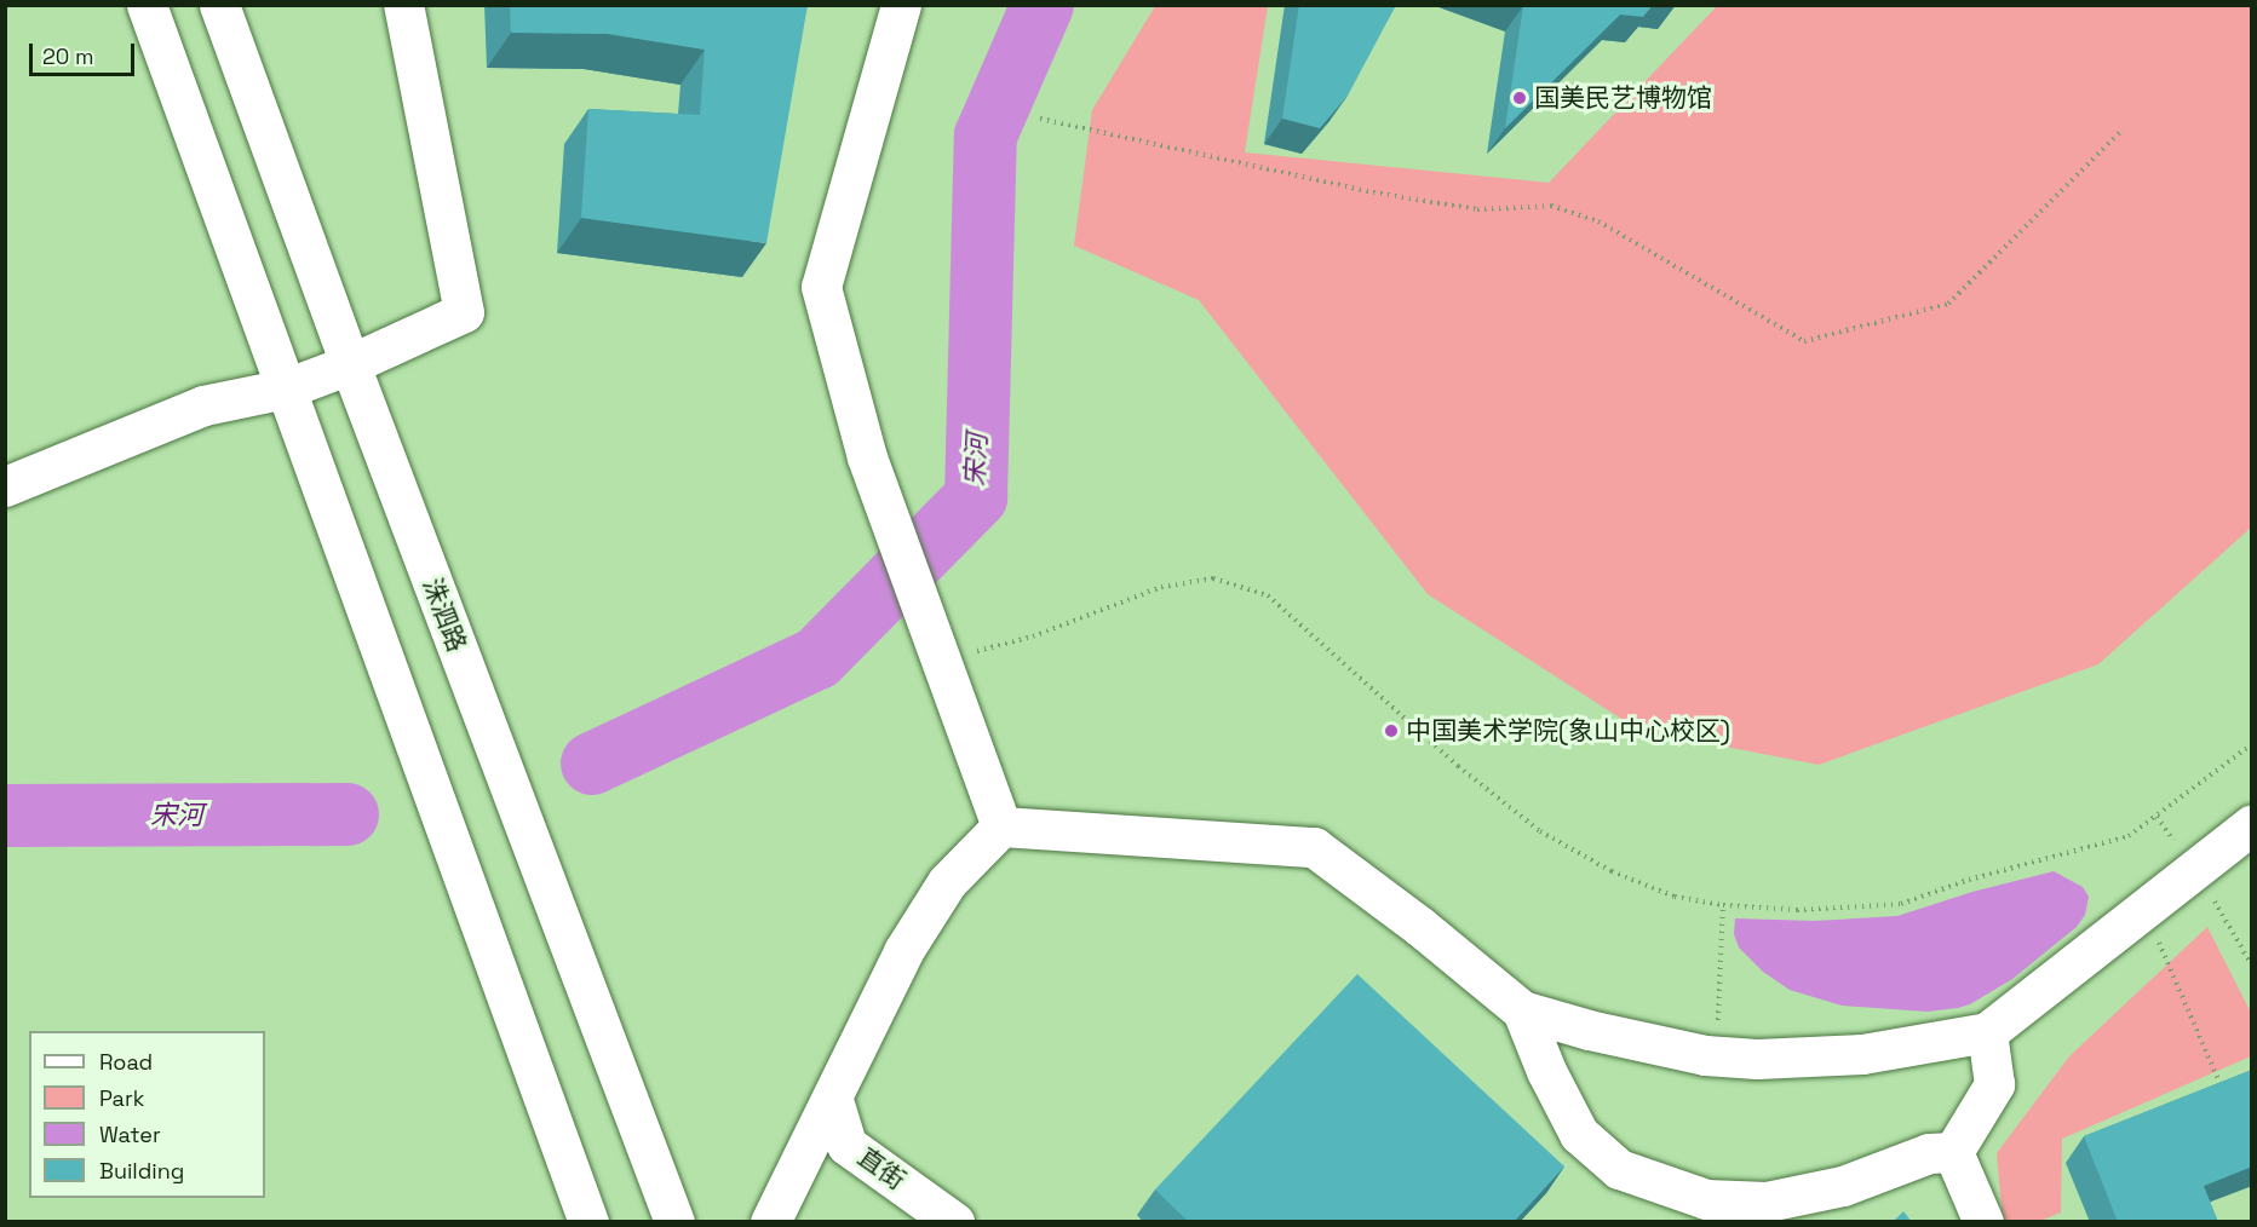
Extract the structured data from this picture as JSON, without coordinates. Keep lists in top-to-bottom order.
{
  "streets": {
    "street": ["洙泗路", "直街"]
  },
  "water": ["宋河"],
  "places": ["国美民艺博物馆", "中国美术学院(象山中心校区)"],
  "legend": [
    "Road",
    "Park",
    "Water",
    "Building"
  ],
  "scale_bar": "20 m"
}
